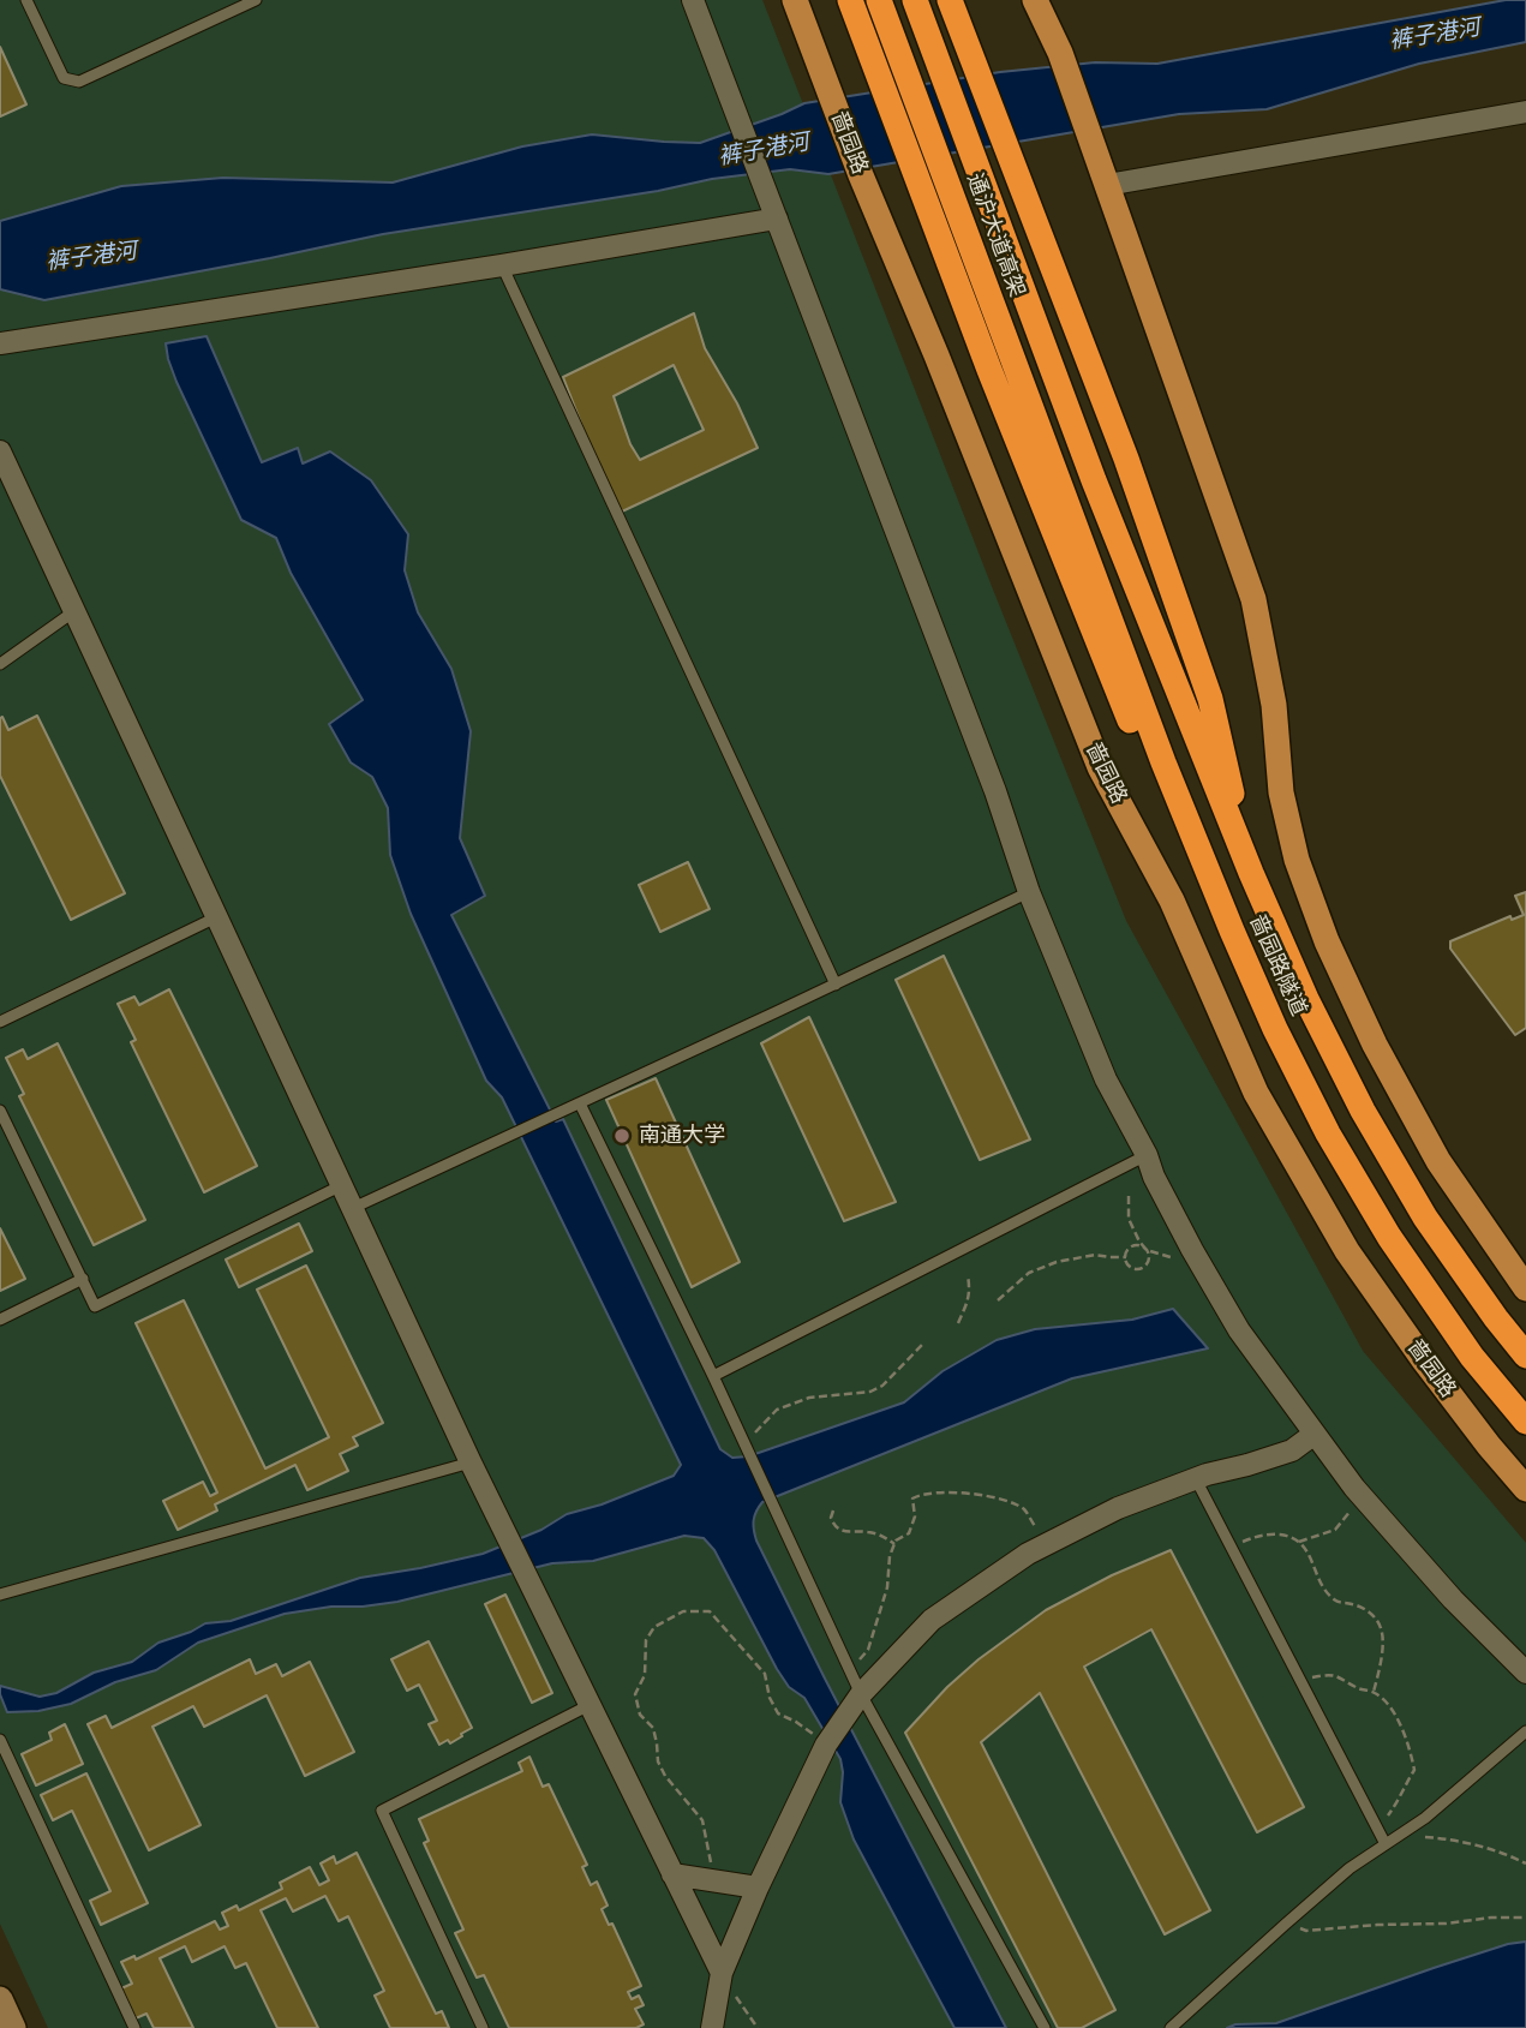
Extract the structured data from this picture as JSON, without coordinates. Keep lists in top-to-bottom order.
{
  "streets": {
    "highway": ["通沪大道高架", "啬园路隧道"],
    "main road": ["啬园路"]
  },
  "crossings": [
    ["通沪大道高架", "啬园路隧道"]
  ],
  "water": ["裤子港河"],
  "places": ["南通大学"]
}
